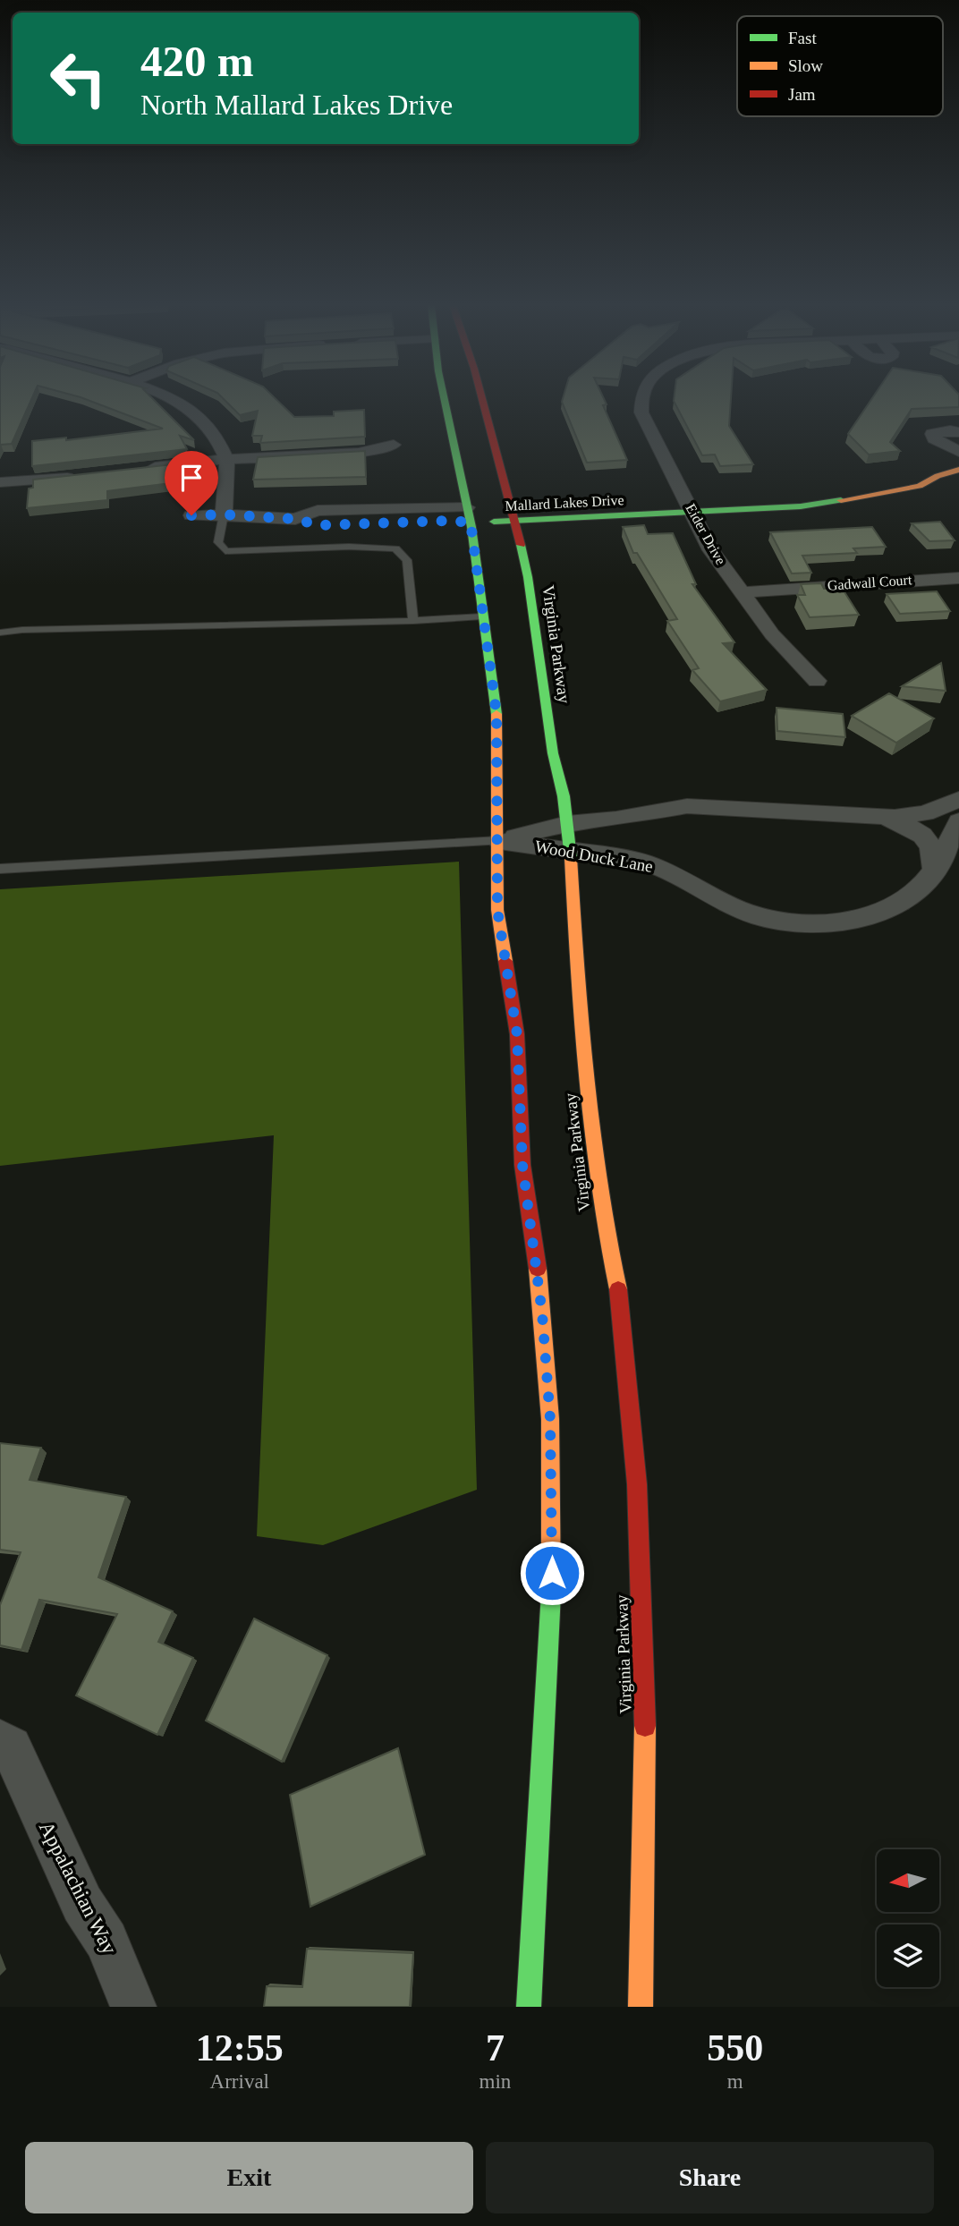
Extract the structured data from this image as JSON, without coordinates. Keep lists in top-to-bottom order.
{
  "streets": {
    "main road": ["Mallard Lakes Drive", "Virginia Parkway"],
    "street": [
      "Eider Drive",
      "Gadwall Court",
      "Wood Duck Lane",
      "Appalachian Way"
    ]
  },
  "crossings": [
    ["Mallard Lakes Drive", "Eider Drive"],
    ["Mallard Lakes Drive", "Virginia Parkway"],
    ["Eider Drive", "Gadwall Court"],
    ["Virginia Parkway", "Wood Duck Lane"]
  ],
  "legend": ["Fast", "Slow", "Jam"],
  "north": "left",
  "page": {
    "turn": ["420 m", "North Mallard Lakes Drive"],
    "eta": [
      "12:55",
      "Arrival",
      "7",
      "min",
      "550",
      "m"
    ],
    "buttons": ["Exit", "Share"]
  }
}
